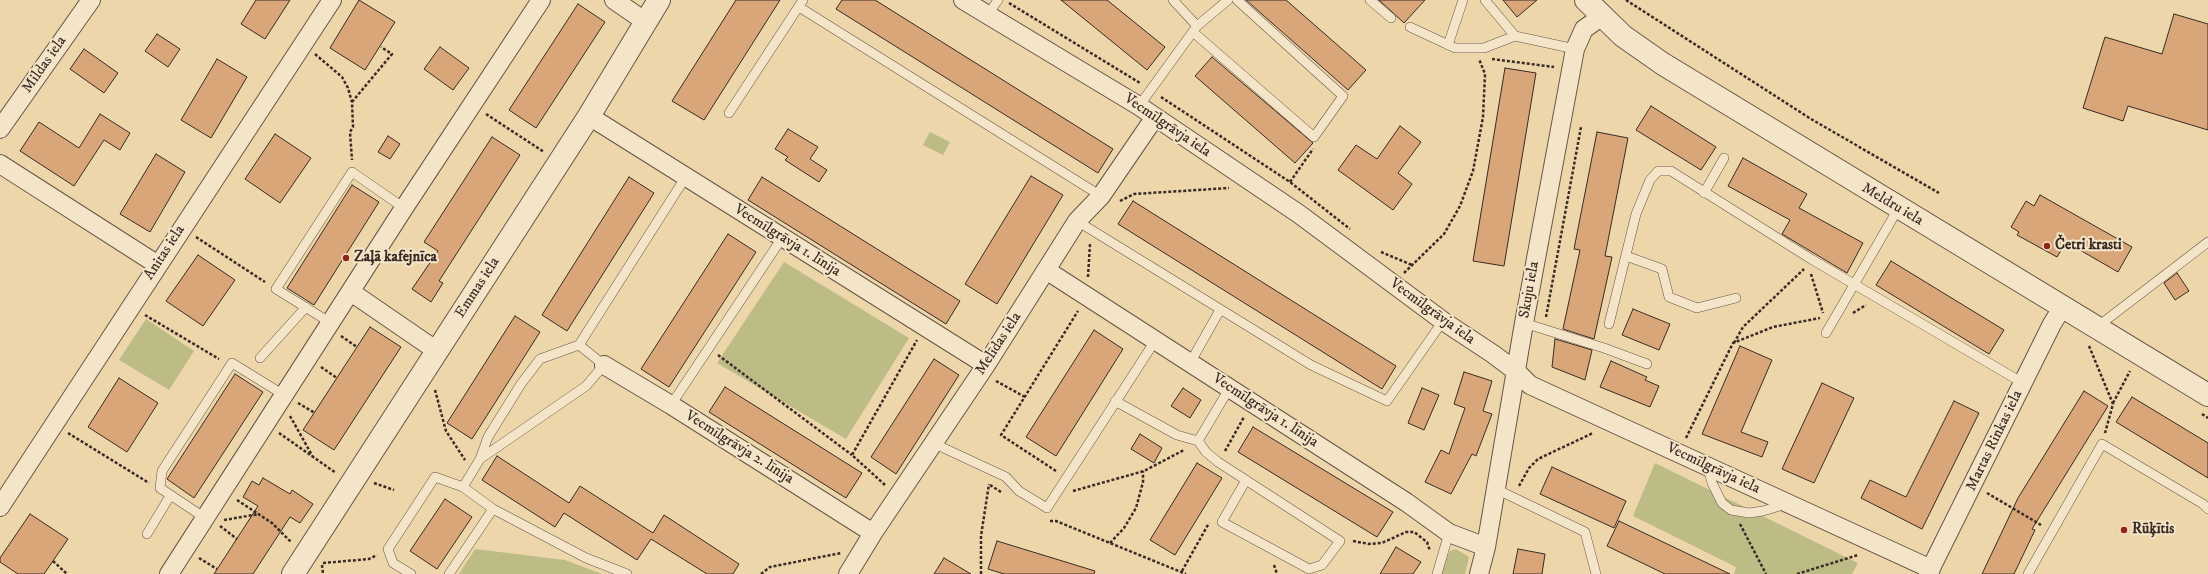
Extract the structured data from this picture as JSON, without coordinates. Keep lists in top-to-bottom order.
{
  "streets": {
    "street": [
      "Mildas iela",
      "Vecmīlgrāvja iela",
      "Meldru iela",
      "Vecmīlgrāvja 1. līnija",
      "Anitas iela",
      "Emmas iela",
      "Skuju iela",
      "Melīdas iela",
      "Martas Rinkas iela",
      "Vecmīlgrāvja 2. līnija"
    ]
  },
  "crossings": [
    ["Vecmīlgrāvja iela", "Skuju iela"],
    ["Vecmīlgrāvja iela", "Melīdas iela"],
    ["Vecmīlgrāvja iela", "Martas Rinkas iela"],
    ["Meldru iela", "Skuju iela"],
    ["Meldru iela", "Martas Rinkas iela"],
    ["Vecmīlgrāvja 1. līnija", "Emmas iela"],
    ["Vecmīlgrāvja 1. līnija", "Skuju iela"],
    ["Vecmīlgrāvja 1. līnija", "Melīdas iela"],
    ["Melīdas iela", "Vecmīlgrāvja 2. līnija"]
  ],
  "places": ["Četri krasti", "Zaļā kafejnīca", "Rūķītis"]
}
